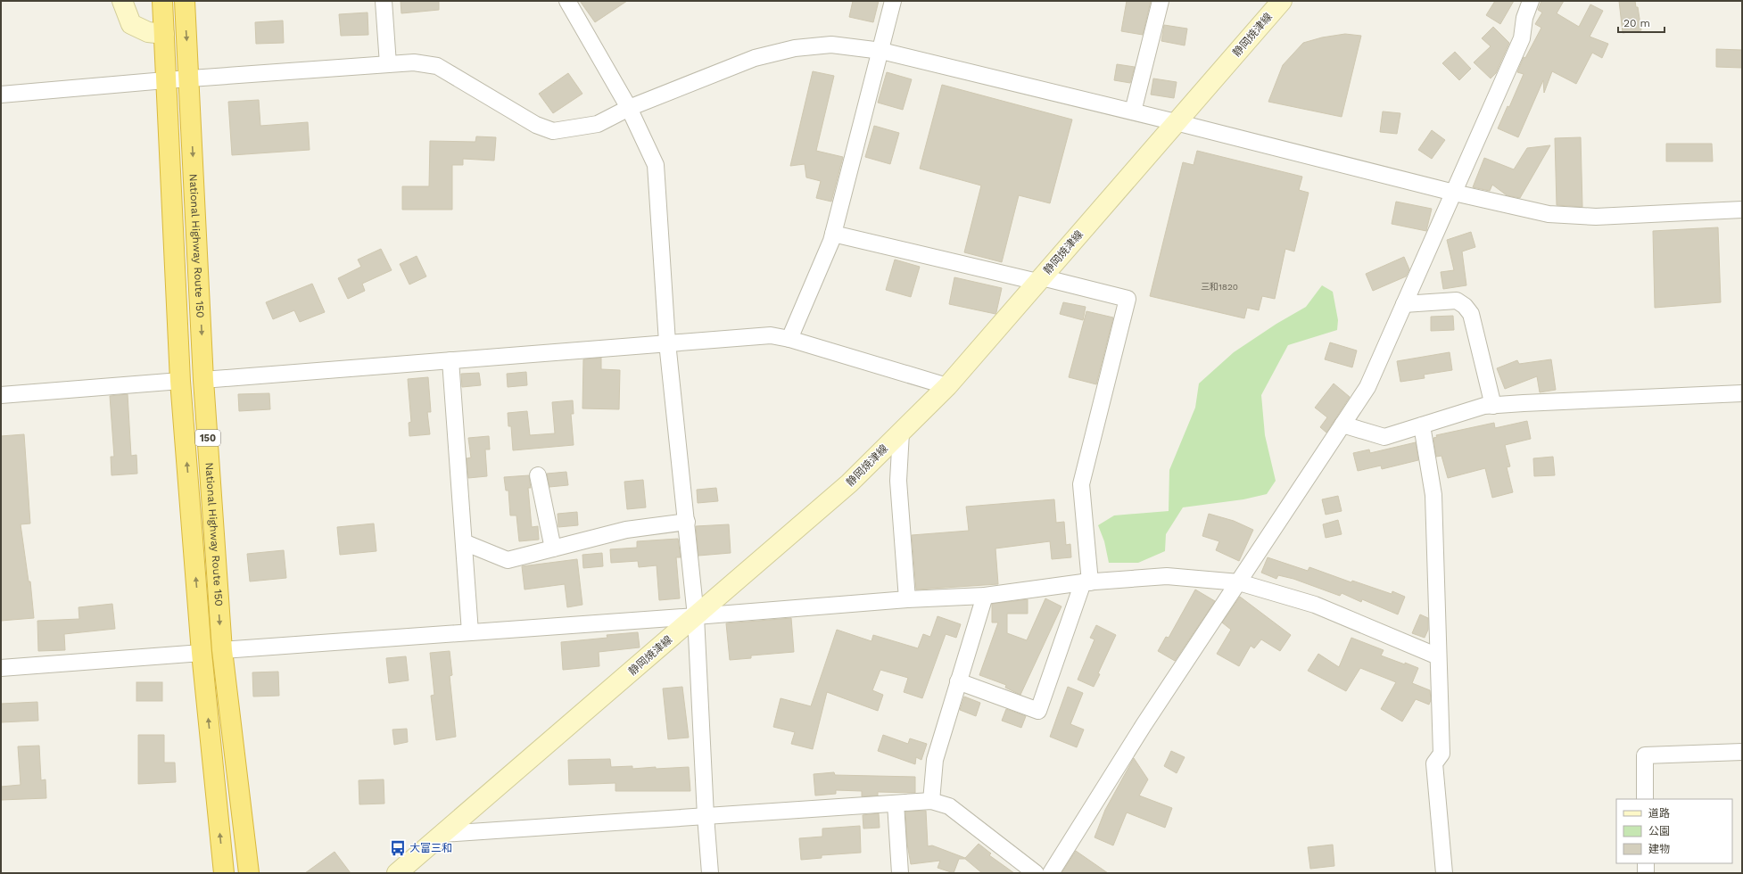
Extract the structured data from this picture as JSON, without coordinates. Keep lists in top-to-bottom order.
{
  "streets": {
    "highway": ["National Highway Route 150", "150"],
    "main road": ["静岡焼津線"]
  },
  "places": {
    "bus stop": ["大富三和"]
  },
  "house_numbers": ["三和1820"],
  "legend": ["道路", "公園", "建物"],
  "scale_bar": "20 m"
}
